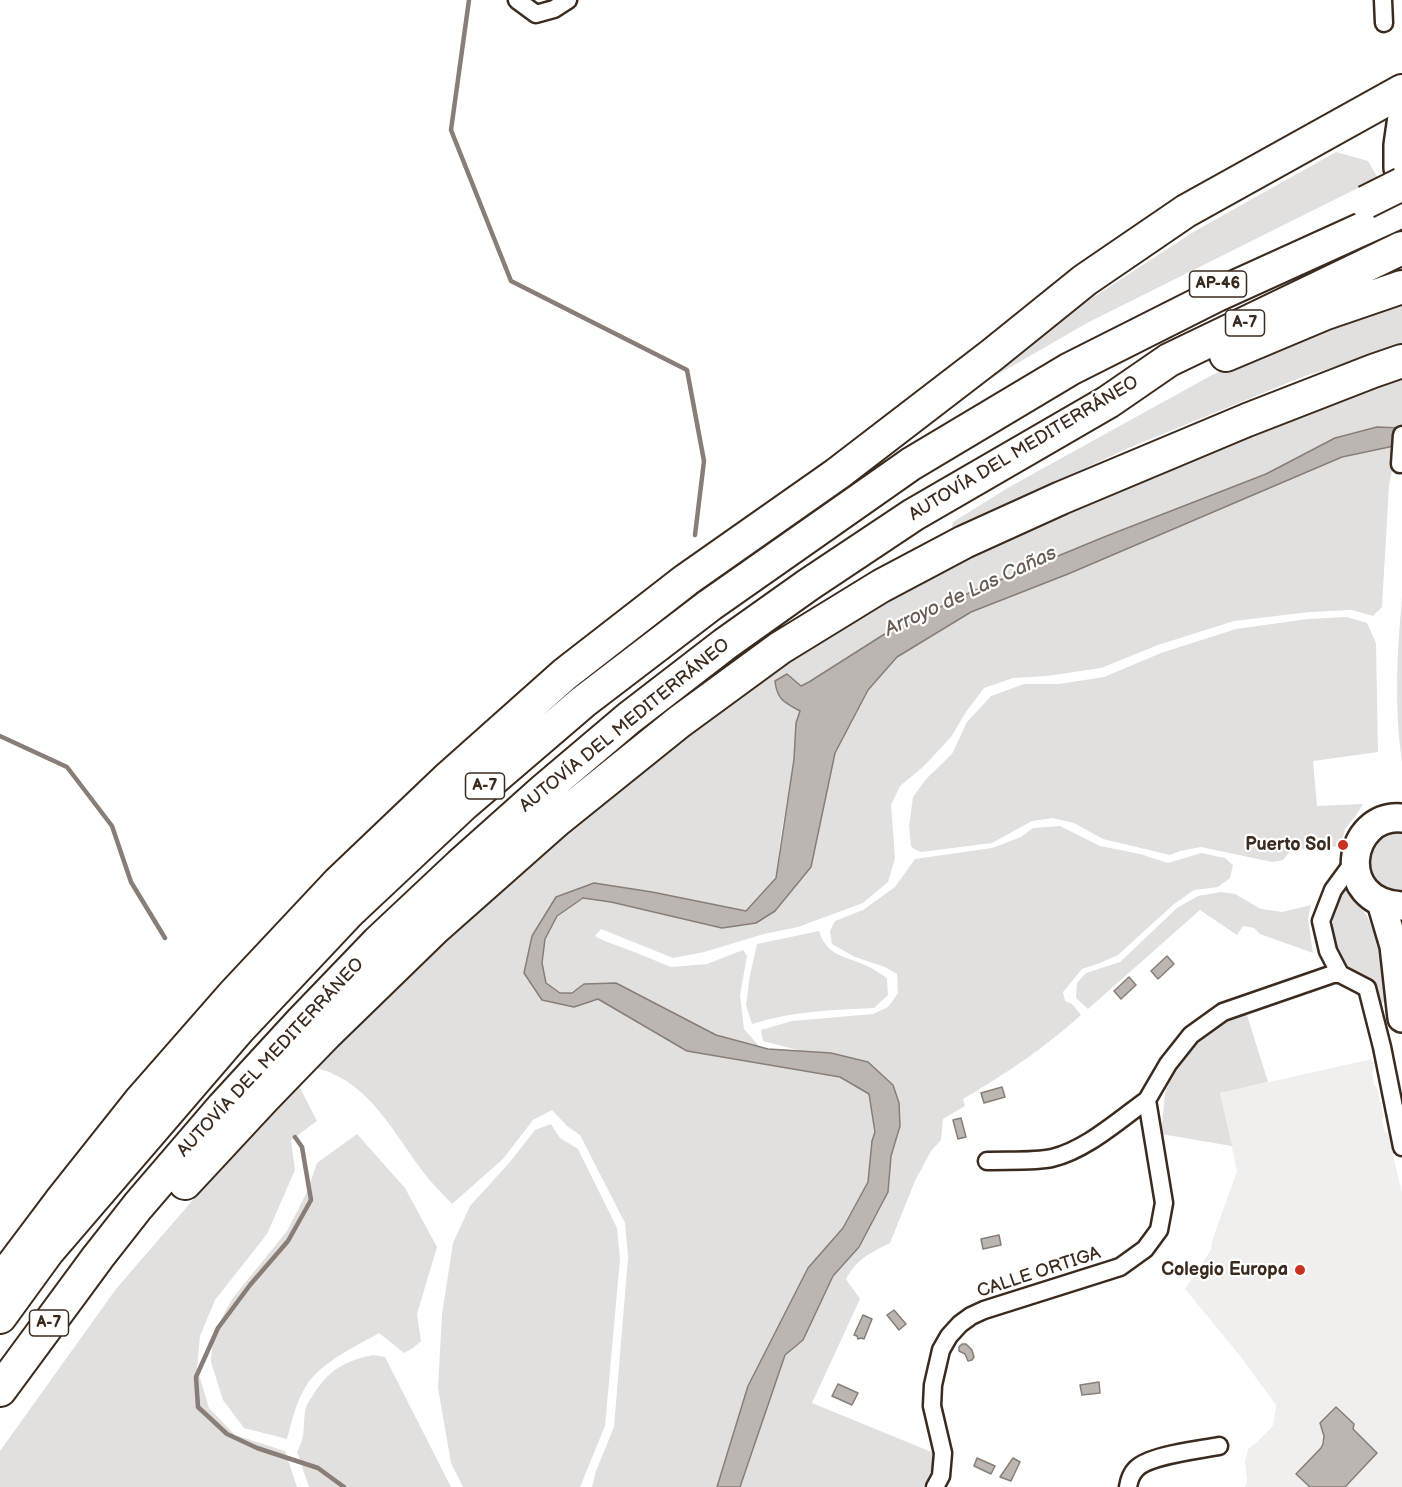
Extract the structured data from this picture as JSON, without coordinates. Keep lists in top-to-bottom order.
{
  "streets": {
    "highway": ["AP-46", "A-7", "AUTOVÍA DEL MEDITERRÁNEO"],
    "street": ["CALLE ORTIGA"]
  },
  "crossings": [
    ["AP-46", "A-7"]
  ],
  "water": ["Arroyo de Las Cañas"],
  "places": ["Puerto Sol", "Colegio Europa"]
}
